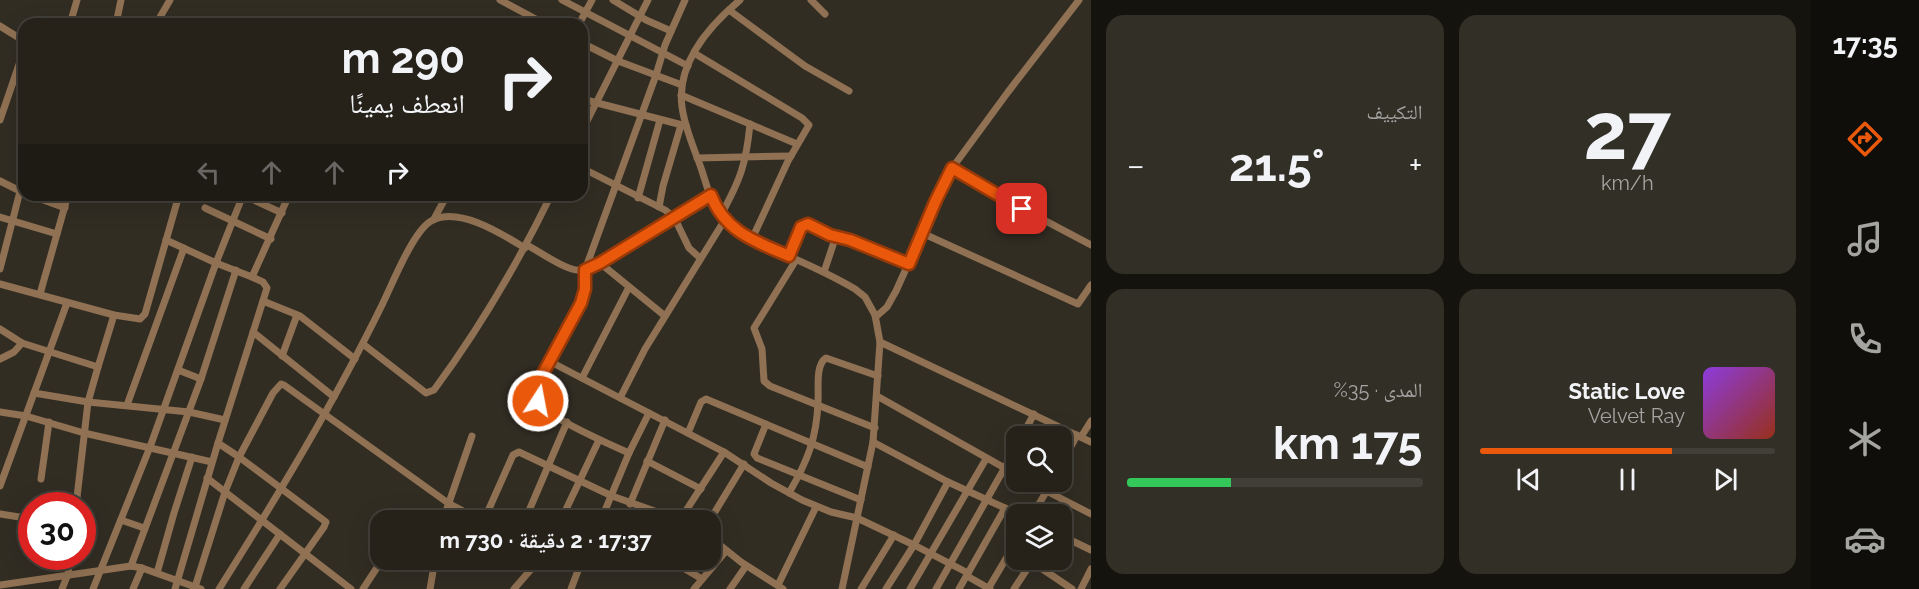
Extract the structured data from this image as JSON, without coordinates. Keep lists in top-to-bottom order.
{
  "page": {
    "tabs": "17:35",
    "tile": [
      ["27", "km/h"],
      "التكييف",
      ["المدى · 35%", "175 km"]
    ],
    "turn": ["290 m", "انعطف يمينًا"],
    "heat": ["−", "21.5°", "+"],
    "song": ["Static Love", "Velvet Ray"],
    "limit": "30",
    "trip": "17:37 · 2 دقيقة · 730 m"
  }
}
